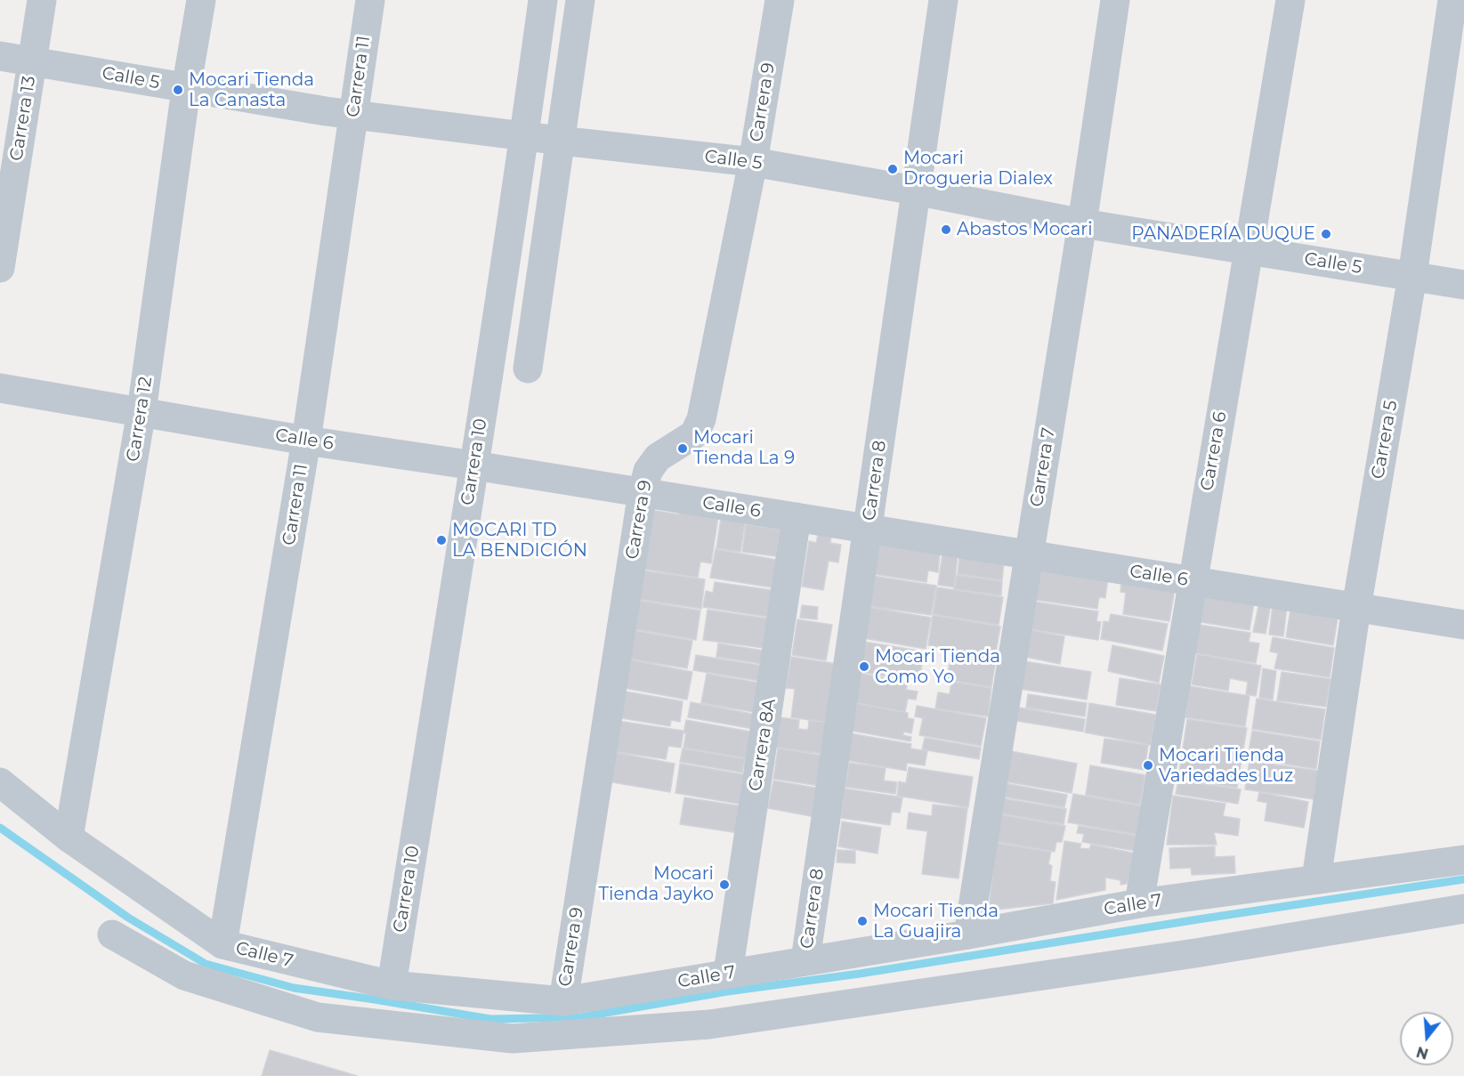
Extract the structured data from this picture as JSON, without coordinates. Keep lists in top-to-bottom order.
{
  "streets": {
    "street": [
      "Carrera 11",
      "Calle 5",
      "Carrera 9",
      "Carrera 13",
      "Carrera 12",
      "Calle 6",
      "Carrera 5",
      "Carrera 6",
      "Carrera 10",
      "Carrera 7",
      "Carrera 8",
      "Carrera 8A",
      "Calle 7"
    ]
  },
  "crossings": [
    ["Carrera 11", "Calle 5"],
    ["Carrera 11", "Calle 6"],
    ["Carrera 11", "Calle 7"],
    ["Calle 5", "Carrera 9"],
    ["Calle 5", "Carrera 13"],
    ["Calle 5", "Carrera 12"],
    ["Calle 5", "Carrera 5"],
    ["Calle 5", "Carrera 6"],
    ["Calle 5", "Carrera 10"],
    ["Calle 5", "Carrera 7"],
    ["Calle 5", "Carrera 8"],
    ["Carrera 9", "Calle 6"],
    ["Carrera 9", "Calle 7"],
    ["Carrera 12", "Calle 6"],
    ["Carrera 12", "Calle 7"],
    ["Calle 6", "Carrera 5"],
    ["Calle 6", "Carrera 6"],
    ["Calle 6", "Carrera 10"],
    ["Calle 6", "Carrera 7"],
    ["Calle 6", "Carrera 8"],
    ["Calle 6", "Carrera 8A"],
    ["Carrera 5", "Calle 7"],
    ["Carrera 6", "Calle 7"],
    ["Carrera 10", "Calle 7"],
    ["Carrera 7", "Calle 7"],
    ["Carrera 8", "Calle 7"],
    ["Carrera 8A", "Calle 7"]
  ],
  "places": [
    "Mocari Tienda La Canasta",
    "Mocari Drogueria Dialex",
    "Abastos Mocari",
    "PANADERÍA DUQUE",
    "Mocari Tienda La 9",
    "MOCARI TD LA BENDICIÓN",
    "Mocari Tienda Como Yo",
    "Mocari Tienda Variedades Luz",
    "Mocari Tienda Jayko",
    "Mocari Tienda La Guajira"
  ],
  "north": "bottom"
}
